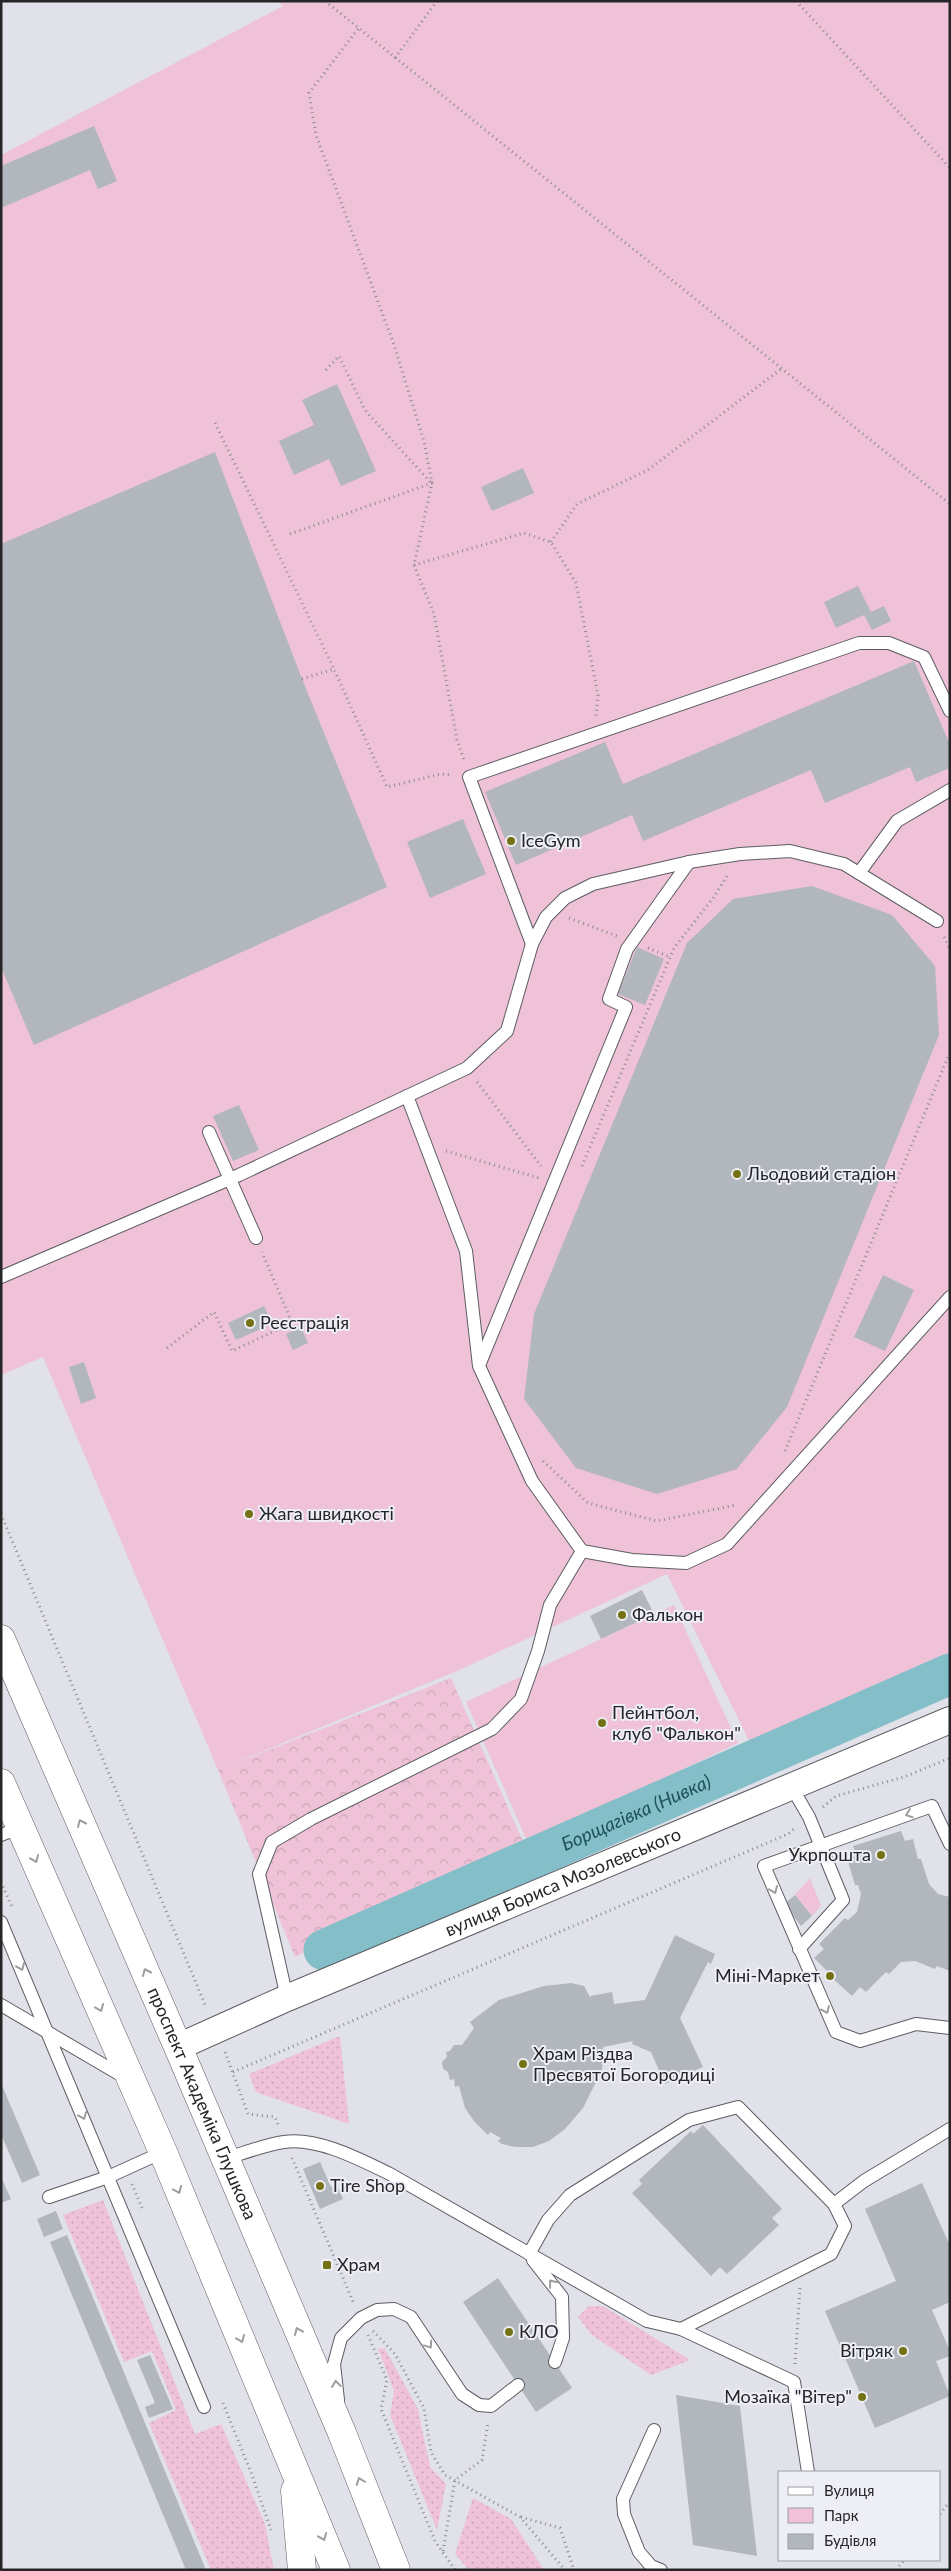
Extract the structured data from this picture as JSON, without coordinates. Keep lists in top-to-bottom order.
{
  "streets": {
    "highway": ["проспект Академіка Глушкова"],
    "street": ["вулиця Бориса Мозолевського"]
  },
  "crossings": [
    ["вулиця Бориса Мозолевського", "проспект Академіка Глушкова"]
  ],
  "water": ["Борщагівка (Нивка)"],
  "places": {
    "other": [
      "IceGym",
      "Льодовий стадіон",
      "Реєстрація",
      "Жага швидкості",
      "Фалькон",
      "Пейнтбол, клуб \"Фалькон\"",
      "Укрпошта",
      "Міні-Маркет",
      "Храм Різдва Пресвятої Богородиці",
      "Tire Shop",
      "КЛО",
      "Вітряк",
      "Мозаїка \"Вітер\""
    ],
    "transit": ["Храм"]
  },
  "legend": ["Вулиця", "Парк", "Будівля"]
}
